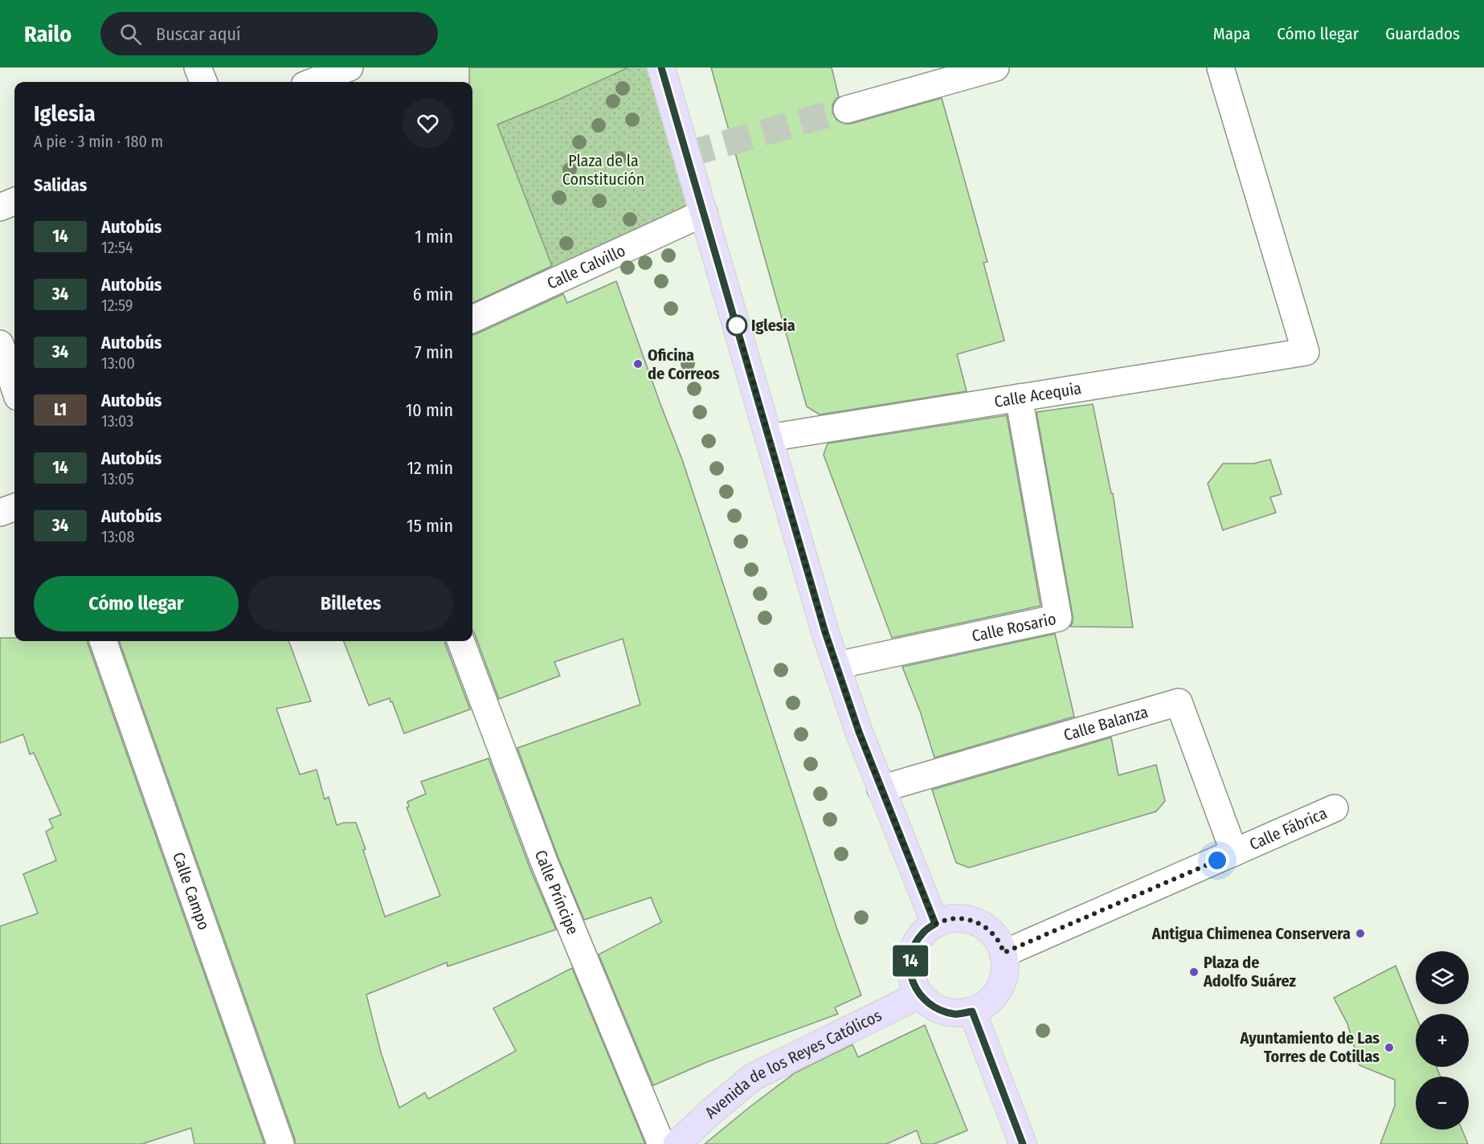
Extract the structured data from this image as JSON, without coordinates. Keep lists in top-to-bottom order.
{
  "streets": {
    "main road": ["Avenida de los Reyes Católicos"],
    "street": [
      "Calle Calvillo",
      "Calle Acequia",
      "Calle Rosario",
      "Calle Balanza",
      "Calle Fábrica",
      "Calle Campo",
      "Calle Príncipe"
    ]
  },
  "crossings": [
    ["Calle Acequia", "Calle Rosario"],
    ["Calle Balanza", "Calle Fábrica"],
    ["Calle Fábrica", "Avenida de los Reyes Católicos"]
  ],
  "parks": ["Plaza de la Constitución"],
  "places": [
    "Iglesia",
    "Oficina de Correos",
    "Antigua Chimenea Conservera",
    "Plaza de Adolfo Suárez",
    "Ayuntamiento de Las Torres de Cotillas"
  ],
  "lines": ["bus line 14"],
  "page": {
    "header": "Railo",
    "search": "Buscar aquí",
    "nav": ["Mapa", "Cómo llegar", "Guardados"],
    "on_map": "14",
    "heading": [
      ["Iglesia", "A pie · 3 min · 180 m"],
      "Salidas"
    ],
    "list": [
      {
        "mark": "14",
        "name": "Autobús",
        "note": "12:54",
        "value": "1 min"
      },
      {
        "mark": "34",
        "name": "Autobús",
        "note": "12:59",
        "value": "6 min"
      },
      {
        "mark": "34",
        "name": "Autobús",
        "note": "13:00",
        "value": "7 min"
      },
      {
        "mark": "L1",
        "name": "Autobús",
        "note": "13:03",
        "value": "10 min"
      },
      {
        "mark": "14",
        "name": "Autobús",
        "note": "13:05",
        "value": "12 min"
      },
      {
        "mark": "34",
        "name": "Autobús",
        "note": "13:08",
        "value": "15 min"
      }
    ],
    "buttons": ["Cómo llegar", "Billetes"],
    "map_buttons": ["+", "−"]
  }
}
